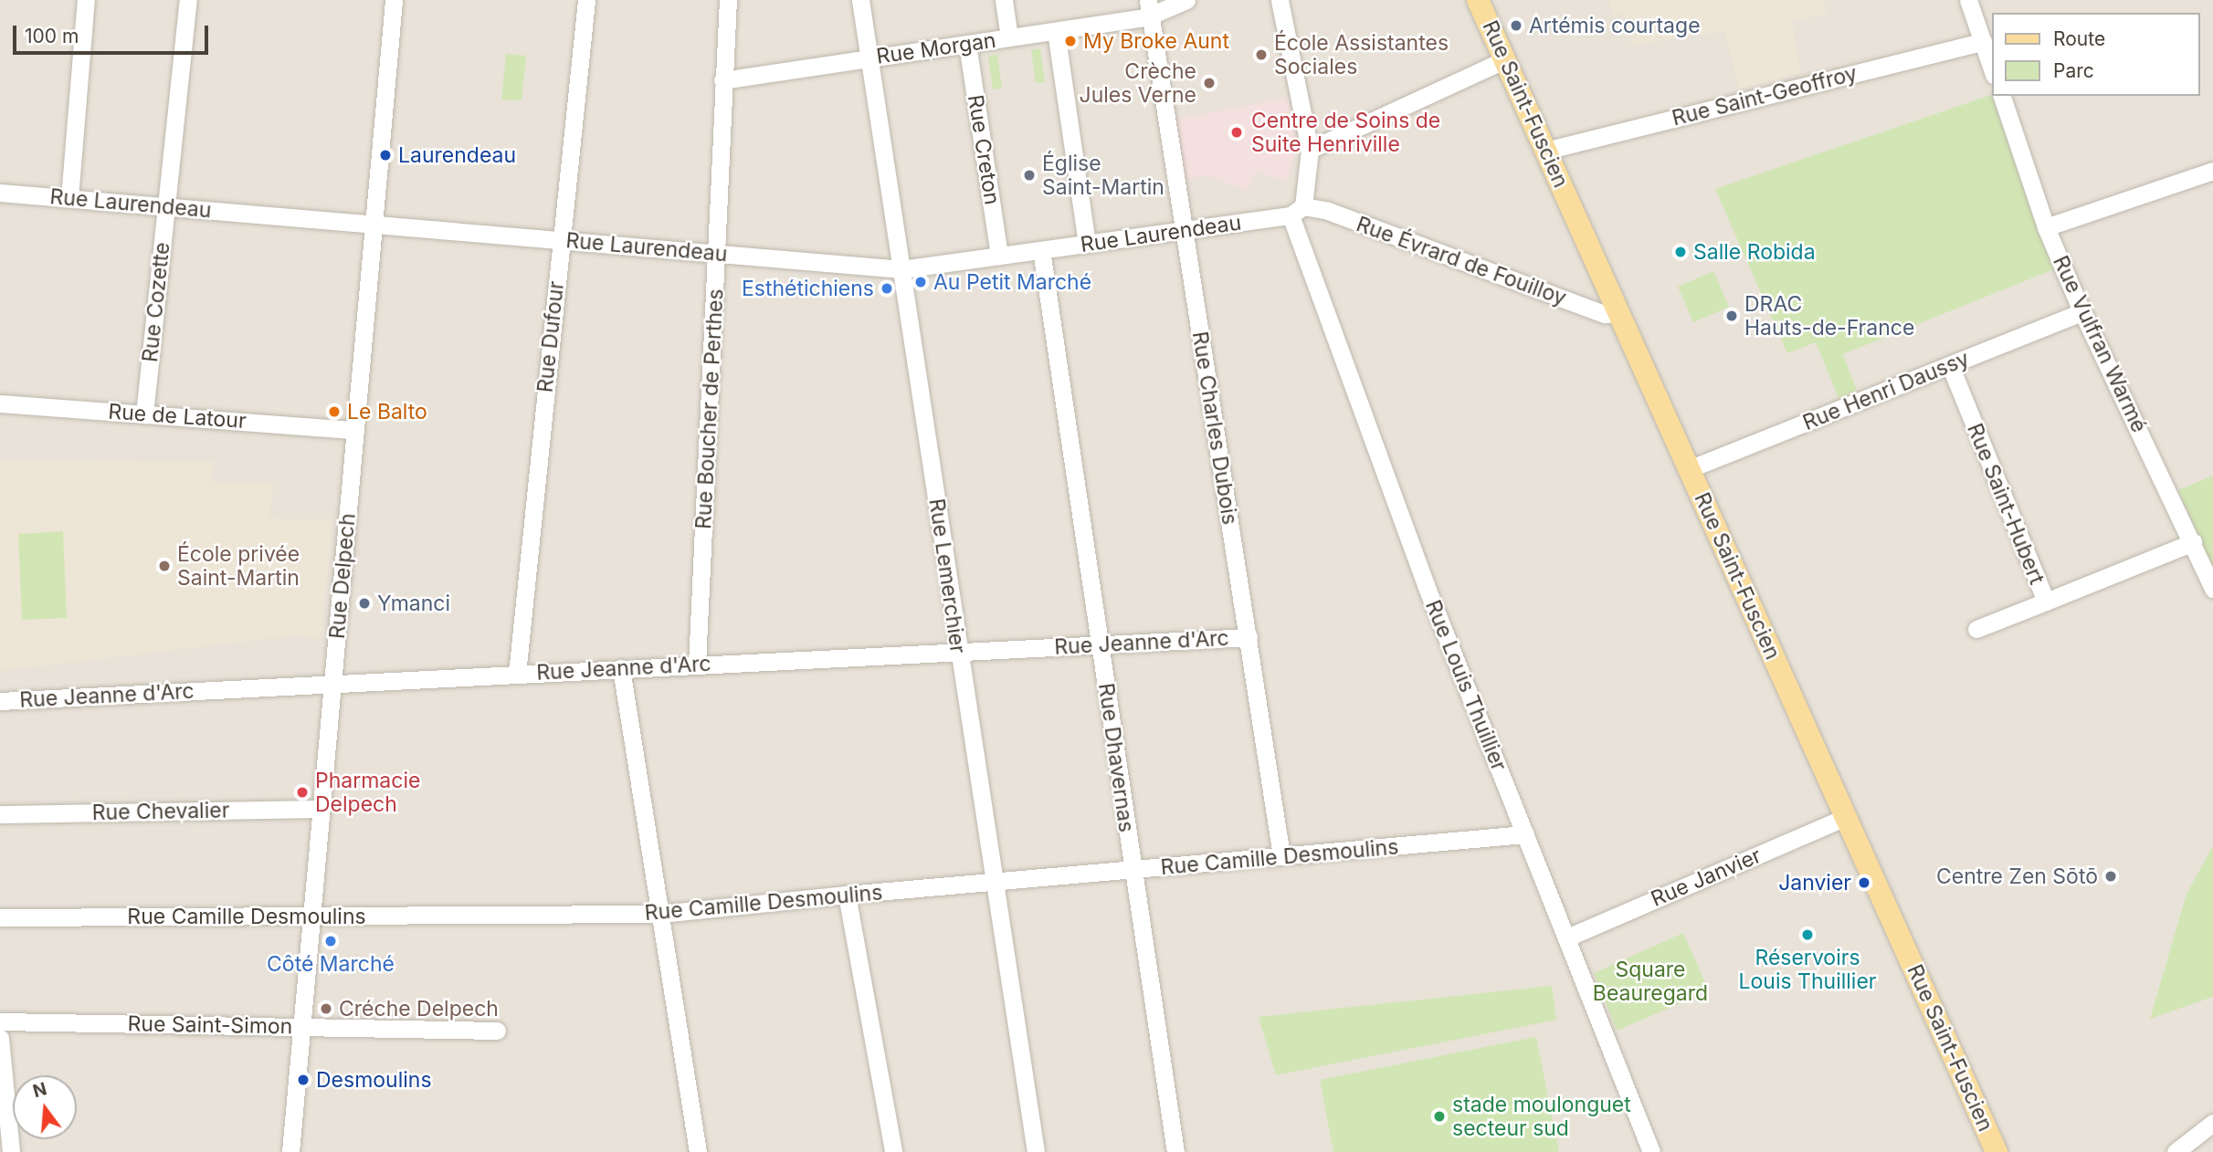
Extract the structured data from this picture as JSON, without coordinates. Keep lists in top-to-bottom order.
{
  "streets": {
    "main road": ["Rue Saint-Fuscien"],
    "street": [
      "Rue Morgan",
      "Rue Saint-Geoffroy",
      "Rue Creton",
      "Rue Laurendeau",
      "Rue Évrard de Fouilloy",
      "Rue Cozette",
      "Rue Dufour",
      "Rue Vulfran Warmé",
      "Rue Henri Daussy",
      "Rue Boucher de Perthes",
      "Rue de Latour",
      "Rue Charles Dubois",
      "Rue Saint-Hubert",
      "Rue Delpech",
      "Rue Lemerchier",
      "Rue Jeanne d'Arc",
      "Rue Louis Thuillier",
      "Rue Dhavernas",
      "Rue Chevalier",
      "Rue Camille Desmoulins",
      "Rue Janvier",
      "Rue Saint-Simon"
    ]
  },
  "crossings": [
    ["Rue Morgan", "Rue Creton"],
    ["Rue Morgan", "Rue Boucher de Perthes"],
    ["Rue Morgan", "Rue Charles Dubois"],
    ["Rue Morgan", "Rue Lemerchier"],
    ["Rue Saint-Geoffroy", "Rue Saint-Fuscien"],
    ["Rue Saint-Fuscien", "Rue Évrard de Fouilloy"],
    ["Rue Saint-Fuscien", "Rue Henri Daussy"],
    ["Rue Saint-Fuscien", "Rue Janvier"],
    ["Rue Creton", "Rue Laurendeau"],
    ["Rue Laurendeau", "Rue Évrard de Fouilloy"],
    ["Rue Laurendeau", "Rue Cozette"],
    ["Rue Laurendeau", "Rue Dufour"],
    ["Rue Laurendeau", "Rue Boucher de Perthes"],
    ["Rue Laurendeau", "Rue Charles Dubois"],
    ["Rue Laurendeau", "Rue Delpech"],
    ["Rue Laurendeau", "Rue Lemerchier"],
    ["Rue Laurendeau", "Rue Louis Thuillier"],
    ["Rue Laurendeau", "Rue Dhavernas"],
    ["Rue Évrard de Fouilloy", "Rue Louis Thuillier"],
    ["Rue Cozette", "Rue de Latour"],
    ["Rue Dufour", "Rue Jeanne d'Arc"],
    ["Rue Vulfran Warmé", "Rue Henri Daussy"],
    ["Rue Vulfran Warmé", "Rue Saint-Hubert"],
    ["Rue Henri Daussy", "Rue Saint-Hubert"],
    ["Rue Boucher de Perthes", "Rue Jeanne d'Arc"],
    ["Rue de Latour", "Rue Delpech"],
    ["Rue Charles Dubois", "Rue Jeanne d'Arc"],
    ["Rue Charles Dubois", "Rue Camille Desmoulins"],
    ["Rue Delpech", "Rue Jeanne d'Arc"],
    ["Rue Delpech", "Rue Chevalier"],
    ["Rue Delpech", "Rue Camille Desmoulins"],
    ["Rue Delpech", "Rue Saint-Simon"],
    ["Rue Lemerchier", "Rue Jeanne d'Arc"],
    ["Rue Lemerchier", "Rue Camille Desmoulins"],
    ["Rue Jeanne d'Arc", "Rue Dhavernas"],
    ["Rue Louis Thuillier", "Rue Camille Desmoulins"],
    ["Rue Louis Thuillier", "Rue Janvier"],
    ["Rue Dhavernas", "Rue Camille Desmoulins"]
  ],
  "parks": ["Square Beauregard"],
  "places": [
    "Artémis courtage",
    "My Broke Aunt",
    "École Assistantes Sociales",
    "Crèche Jules Verne",
    "Centre de Soins de Suite Henriville",
    "Laurendeau",
    "Église Saint-Martin",
    "Salle Robida",
    "Au Petit Marché",
    "Esthétichiens",
    "DRAC Hauts-de-France",
    "Le Balto",
    "École privée Saint-Martin",
    "Ymanci",
    "Pharmacie Delpech",
    "Centre Zen Sōtō",
    "Janvier",
    "Réservoirs Louis Thuillier",
    "Côté Marché",
    "Créche Delpech",
    "Desmoulins",
    "stade moulonguet secteur sud"
  ],
  "legend": ["Route", "Parc"],
  "scale_bar": "100 m",
  "north": "top"
}
